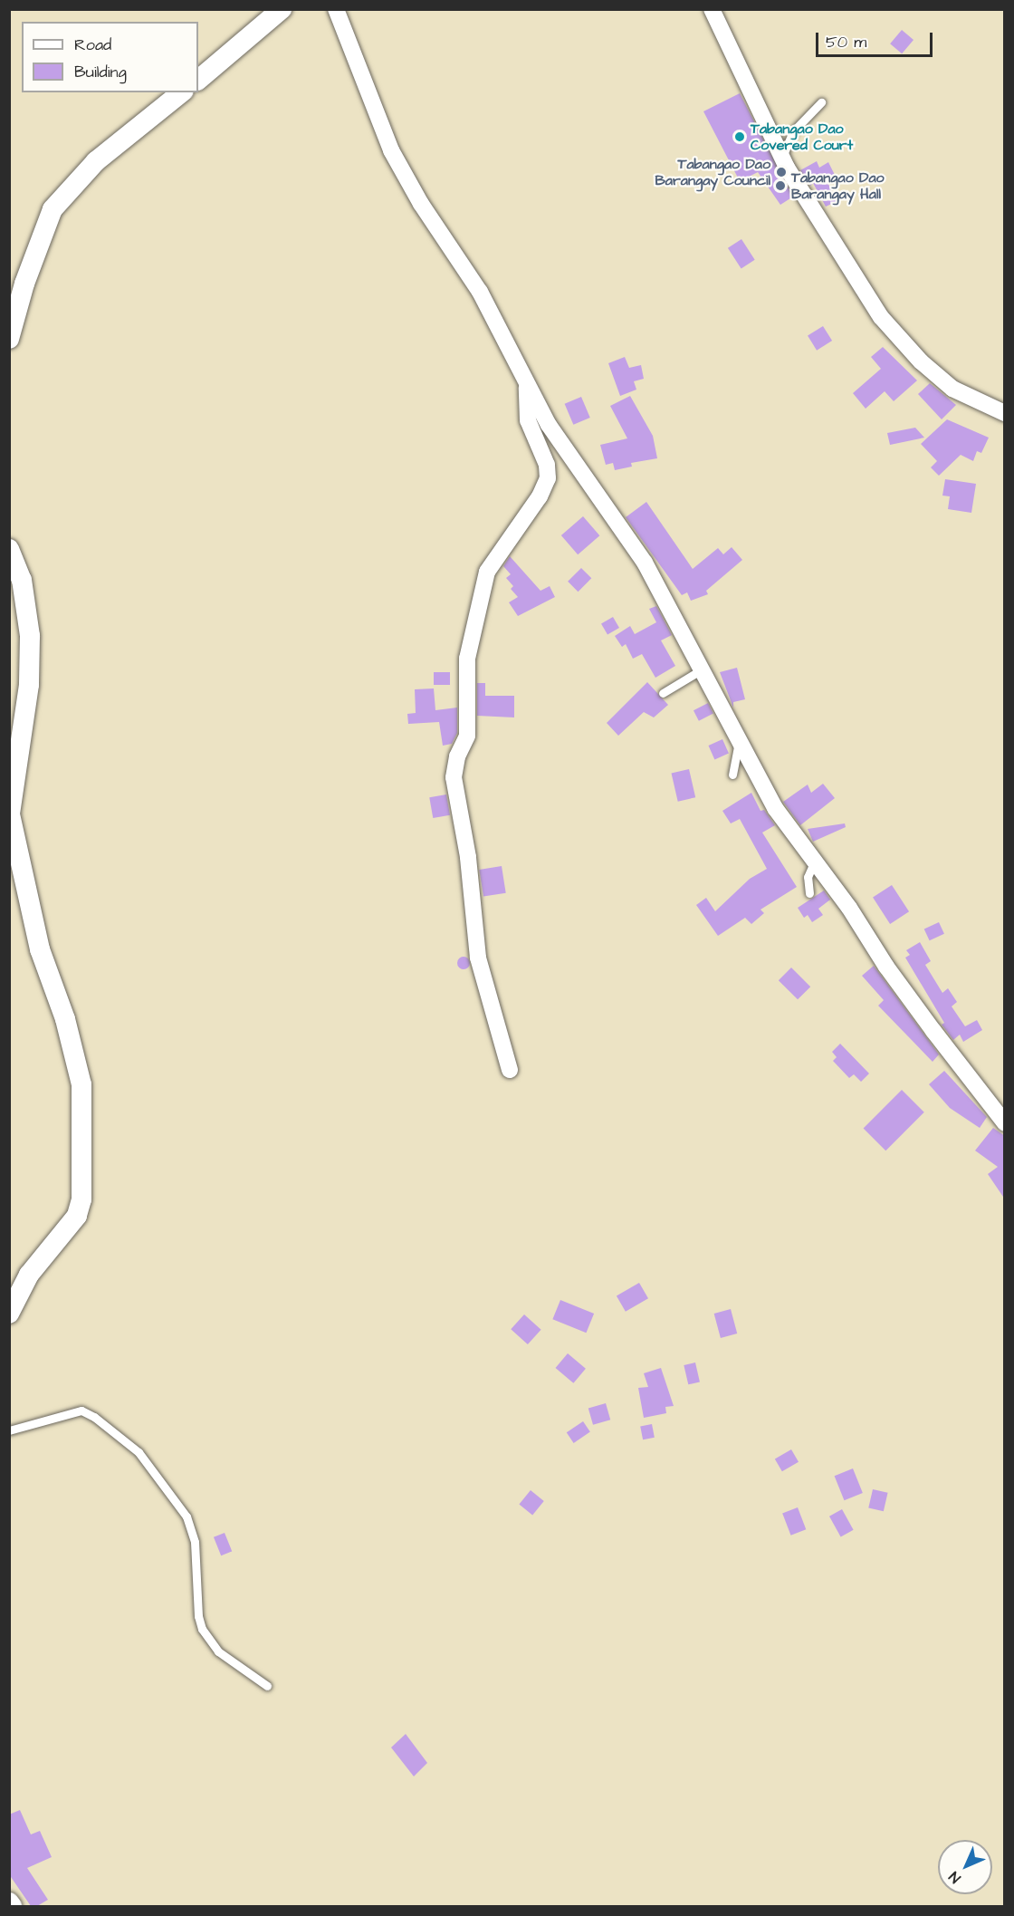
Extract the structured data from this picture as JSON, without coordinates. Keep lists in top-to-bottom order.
{
  "places": ["Tabangao Dao Covered Court", "Tabangao Dao Barangay Council", "Tabangao Dao Barangay Hall"],
  "legend": ["Road", "Building"],
  "scale_bar": "50 m",
  "north": "bottom left"
}
